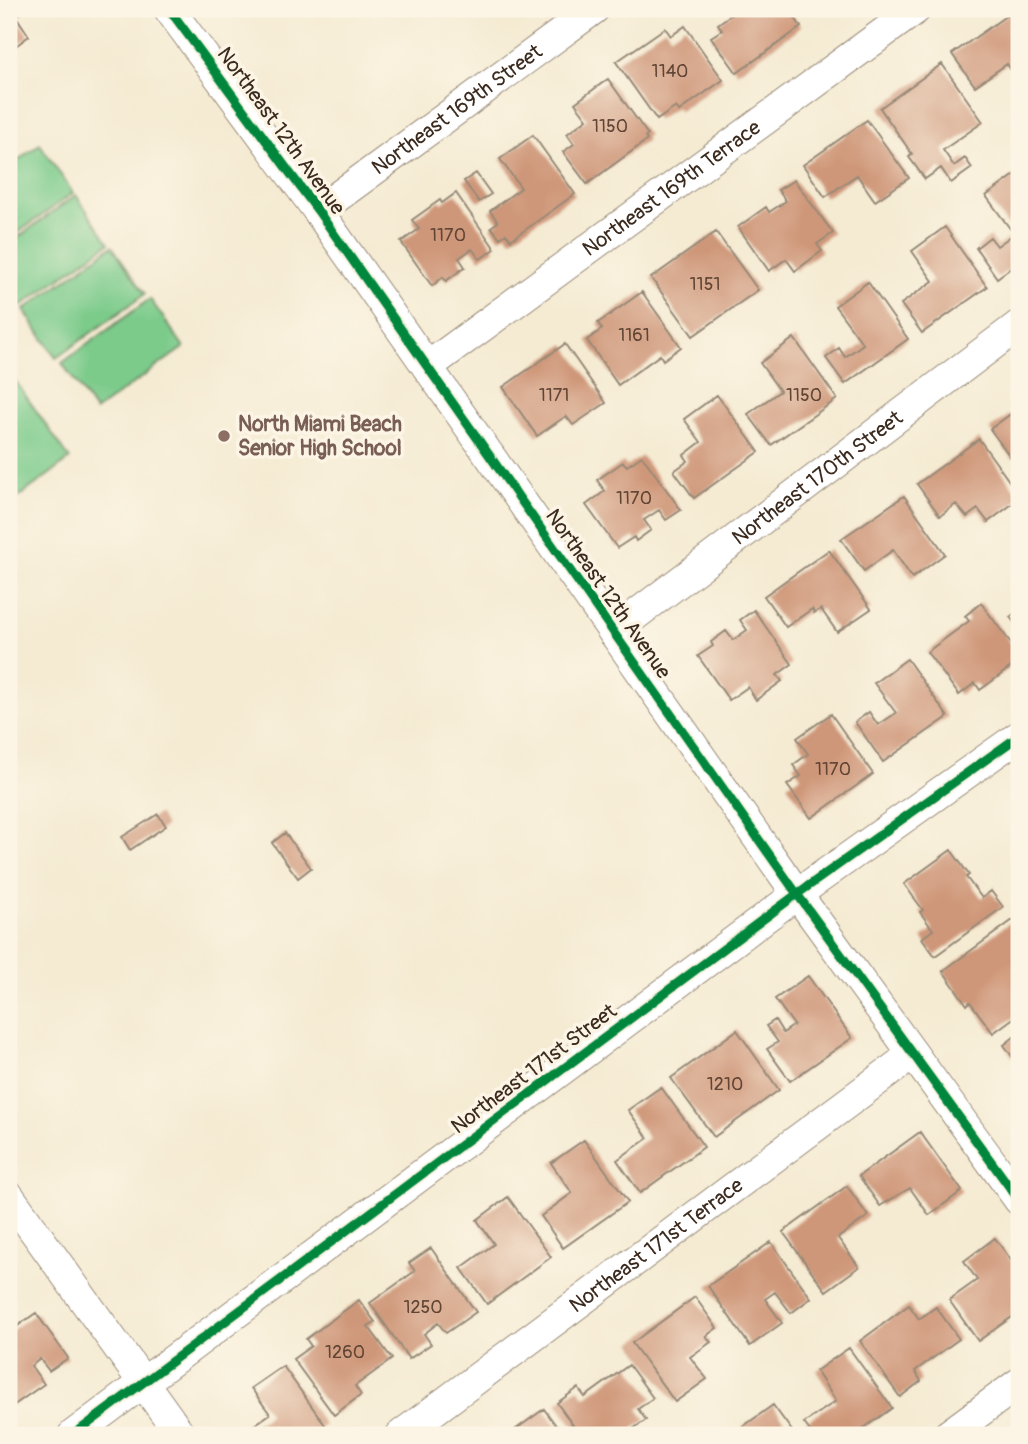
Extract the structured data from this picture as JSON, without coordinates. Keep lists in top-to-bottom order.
{
  "streets": {
    "street": [
      "Northeast 169th Street",
      "Northeast 12th Avenue",
      "Northeast 169th Terrace",
      "Northeast 170th Street",
      "Northeast 171st Street",
      "Northeast 171st Terrace"
    ]
  },
  "crossings": [
    ["Northeast 169th Street", "Northeast 12th Avenue"],
    ["Northeast 12th Avenue", "Northeast 169th Terrace"],
    ["Northeast 12th Avenue", "Northeast 170th Street"],
    ["Northeast 12th Avenue", "Northeast 171st Street"],
    ["Northeast 12th Avenue", "Northeast 171st Terrace"]
  ],
  "places": ["North Miami Beach Senior High School"],
  "house_numbers": [
    "1140",
    "1150",
    "1170",
    "1151",
    "1161",
    "1171",
    "1150",
    "1170",
    "1170",
    "1210",
    "1250",
    "1260"
  ]
}
